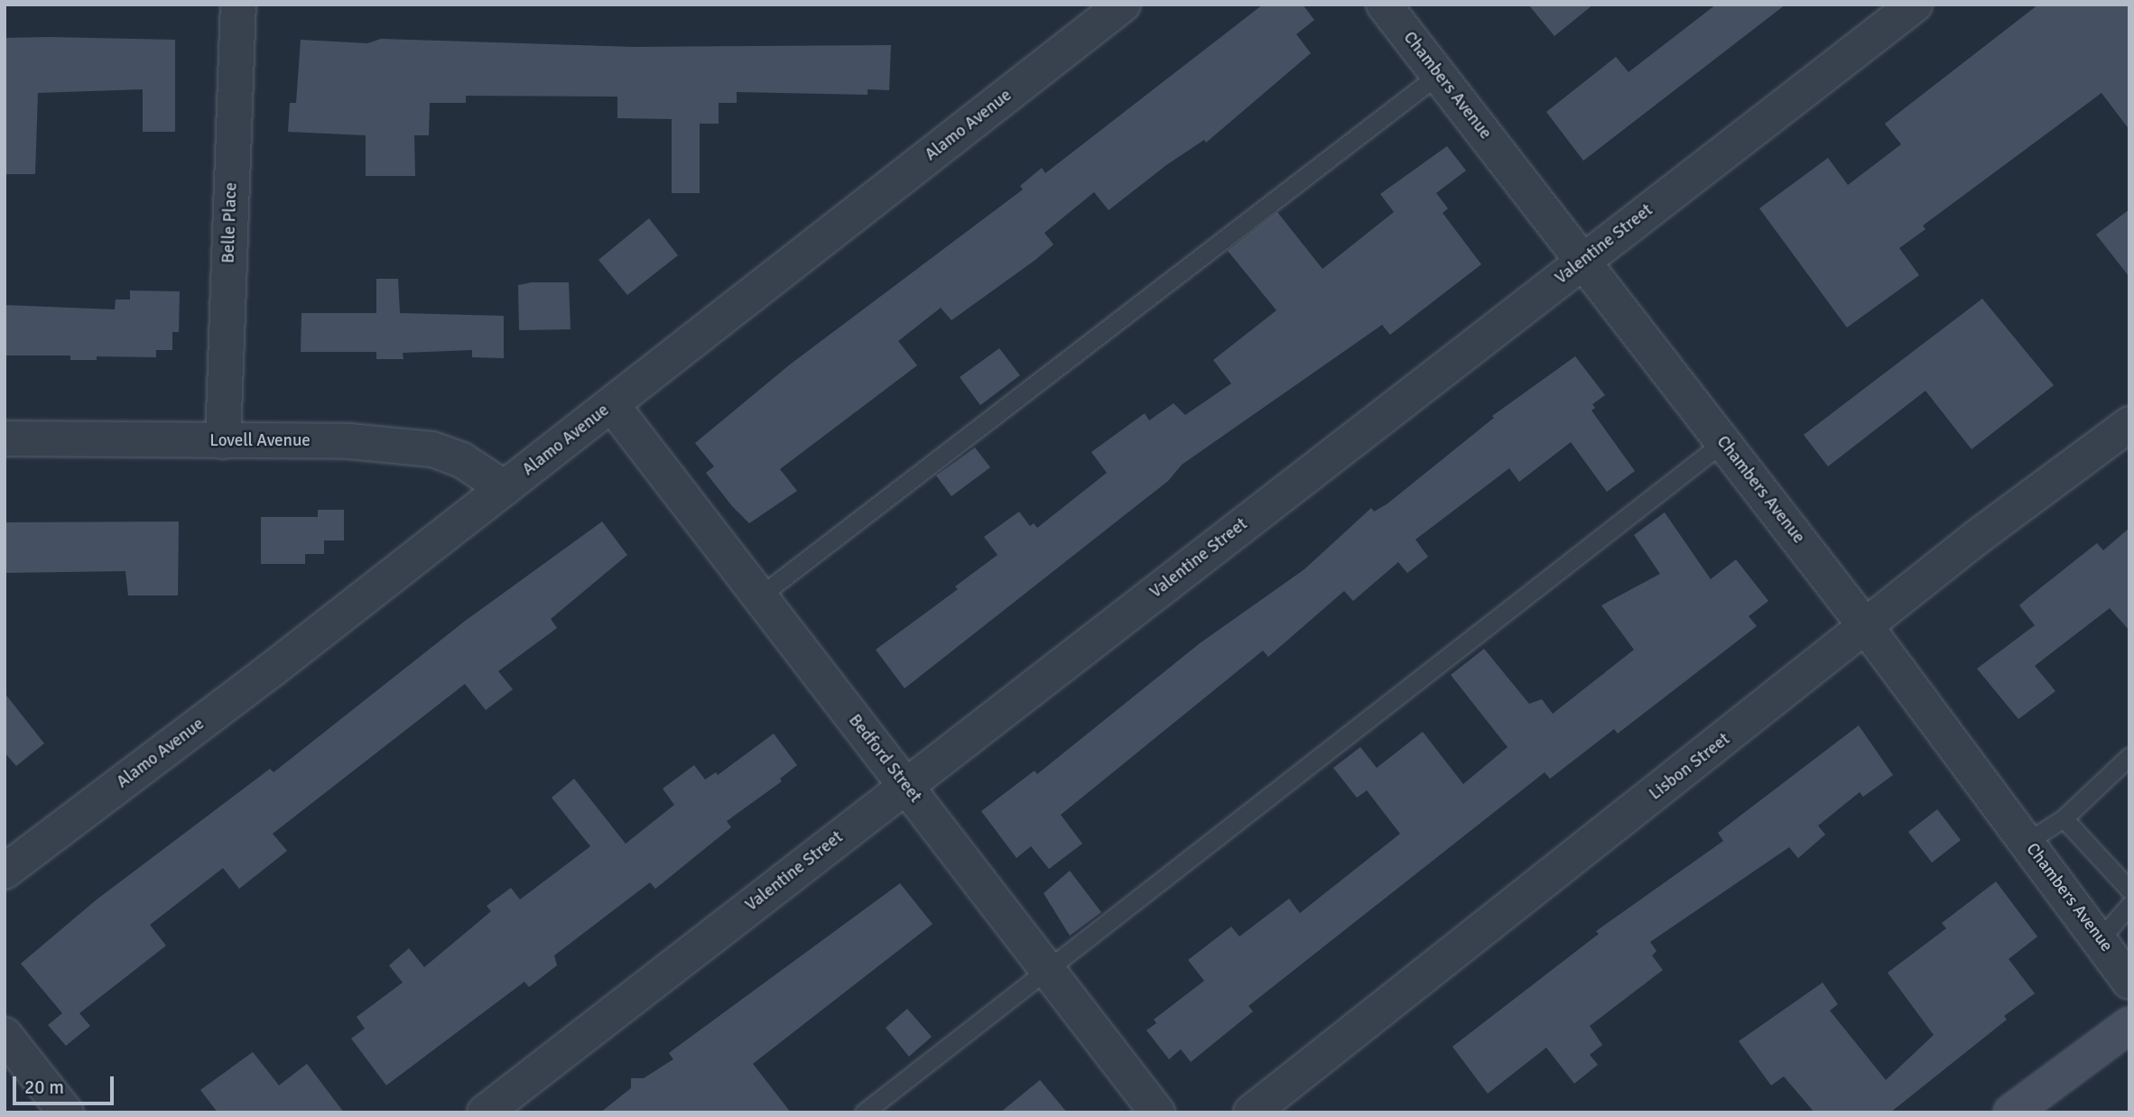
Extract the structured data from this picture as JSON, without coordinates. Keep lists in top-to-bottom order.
{
  "streets": {
    "street": [
      "Chambers Avenue",
      "Alamo Avenue",
      "Belle Place",
      "Valentine Street",
      "Lovell Avenue",
      "Bedford Street",
      "Lisbon Street"
    ]
  },
  "crossings": [
    ["Chambers Avenue", "Valentine Street"],
    ["Chambers Avenue", "Lisbon Street"],
    ["Alamo Avenue", "Lovell Avenue"],
    ["Alamo Avenue", "Bedford Street"],
    ["Belle Place", "Lovell Avenue"],
    ["Valentine Street", "Bedford Street"]
  ],
  "scale_bar": "20 m"
}
